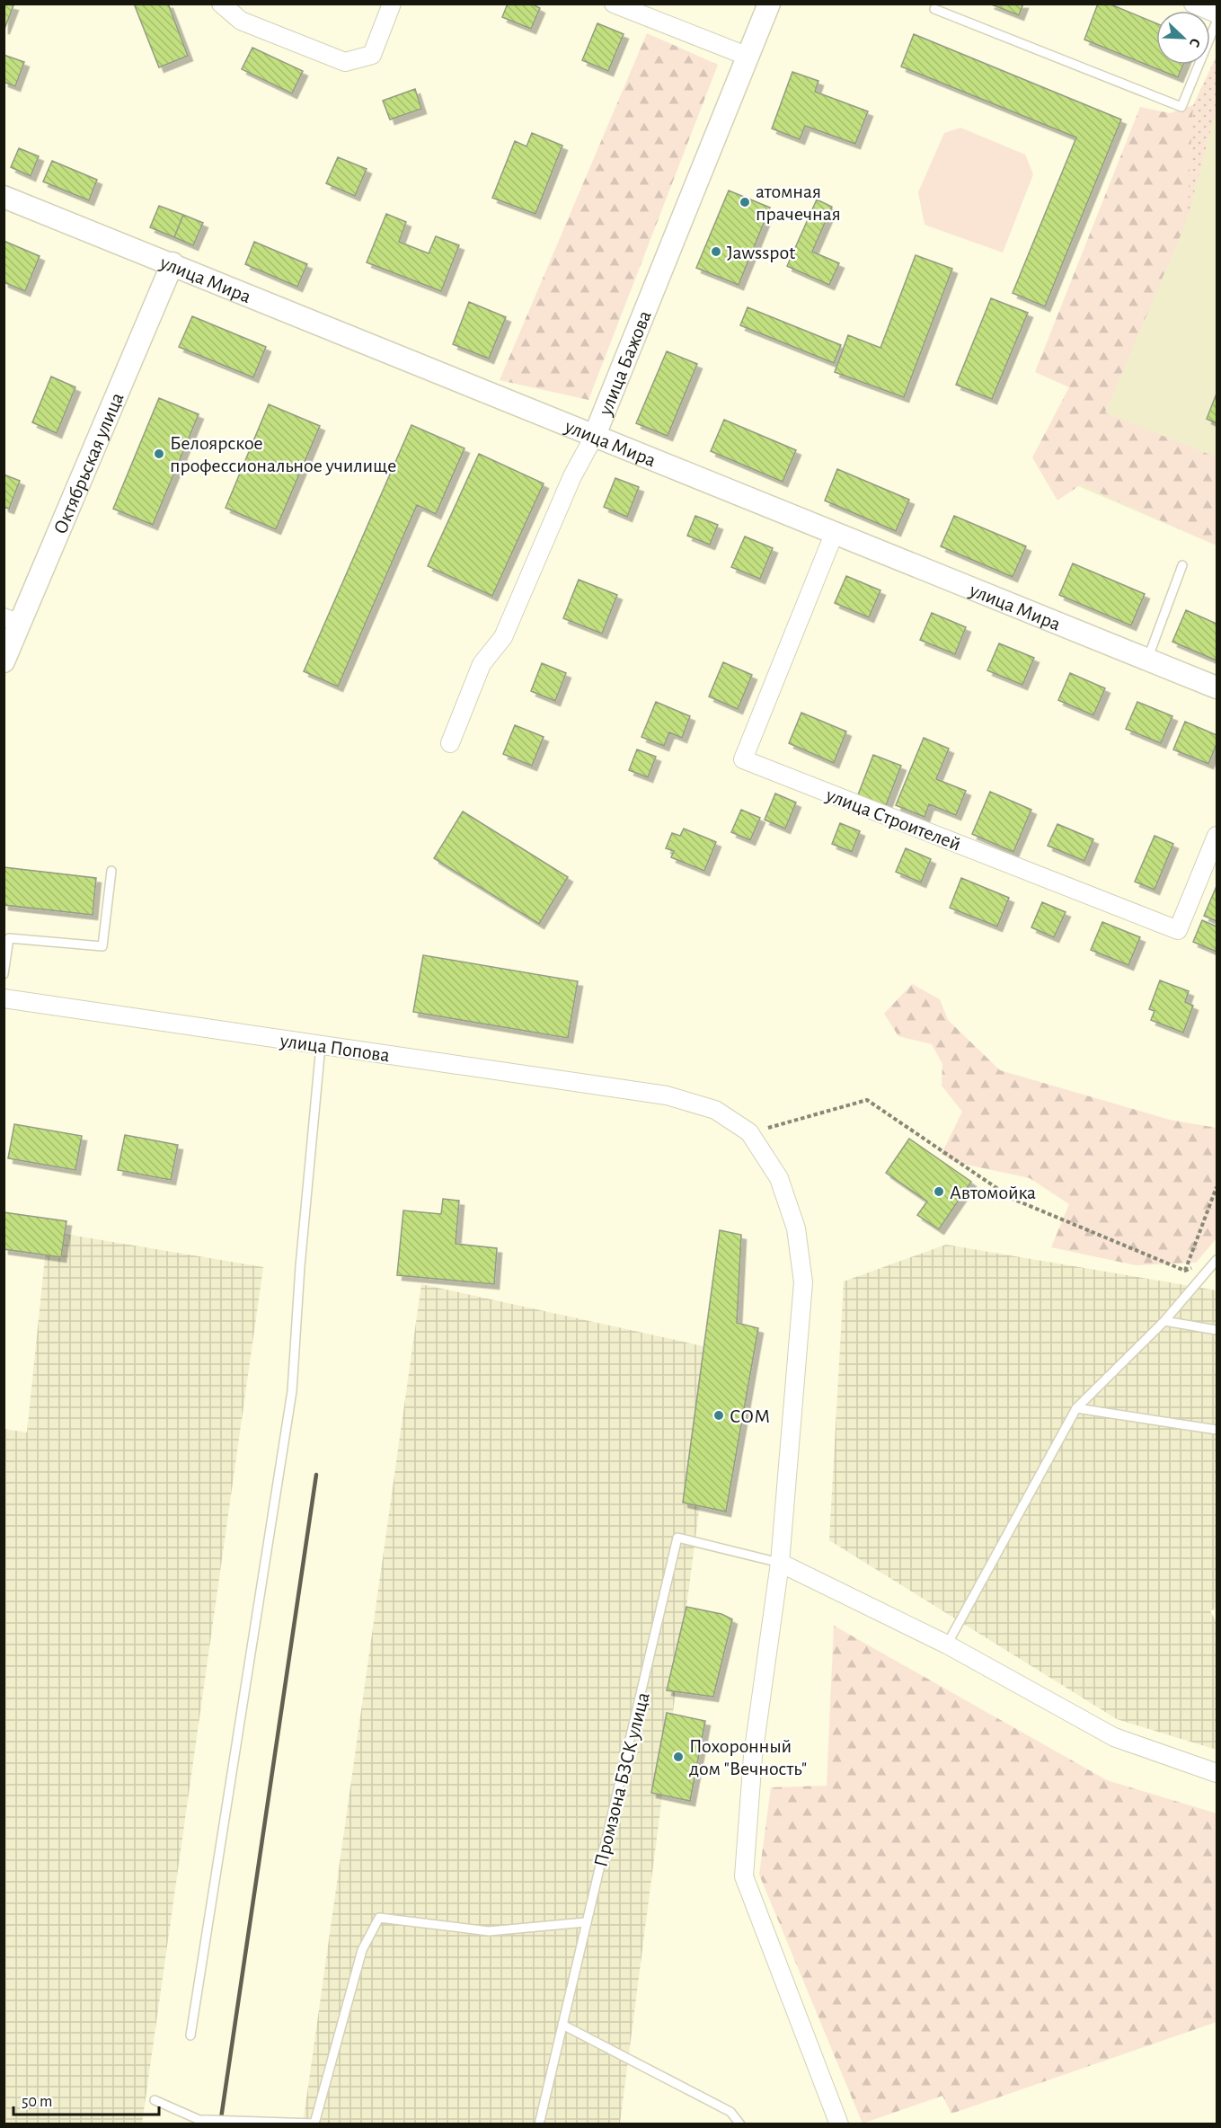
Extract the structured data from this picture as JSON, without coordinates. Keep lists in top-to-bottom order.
{
  "streets": {
    "street": [
      "улица Мира",
      "улица Бажова",
      "Октябрьская улица",
      "улица Строителей",
      "улица Попова"
    ],
    "lane": ["Промзона БЗСК улица"]
  },
  "crossings": [
    ["улица Мира", "улица Бажова"],
    ["улица Мира", "Октябрьская улица"],
    ["улица Мира", "улица Строителей"]
  ],
  "places": [
    "атомная прачечная",
    "Jawsspot",
    "Белоярское профессиональное училище",
    "Автомойка",
    "СОМ",
    "Похоронный дом \"Вечность\""
  ],
  "scale_bar": "50 m",
  "north": "bottom right"
}
